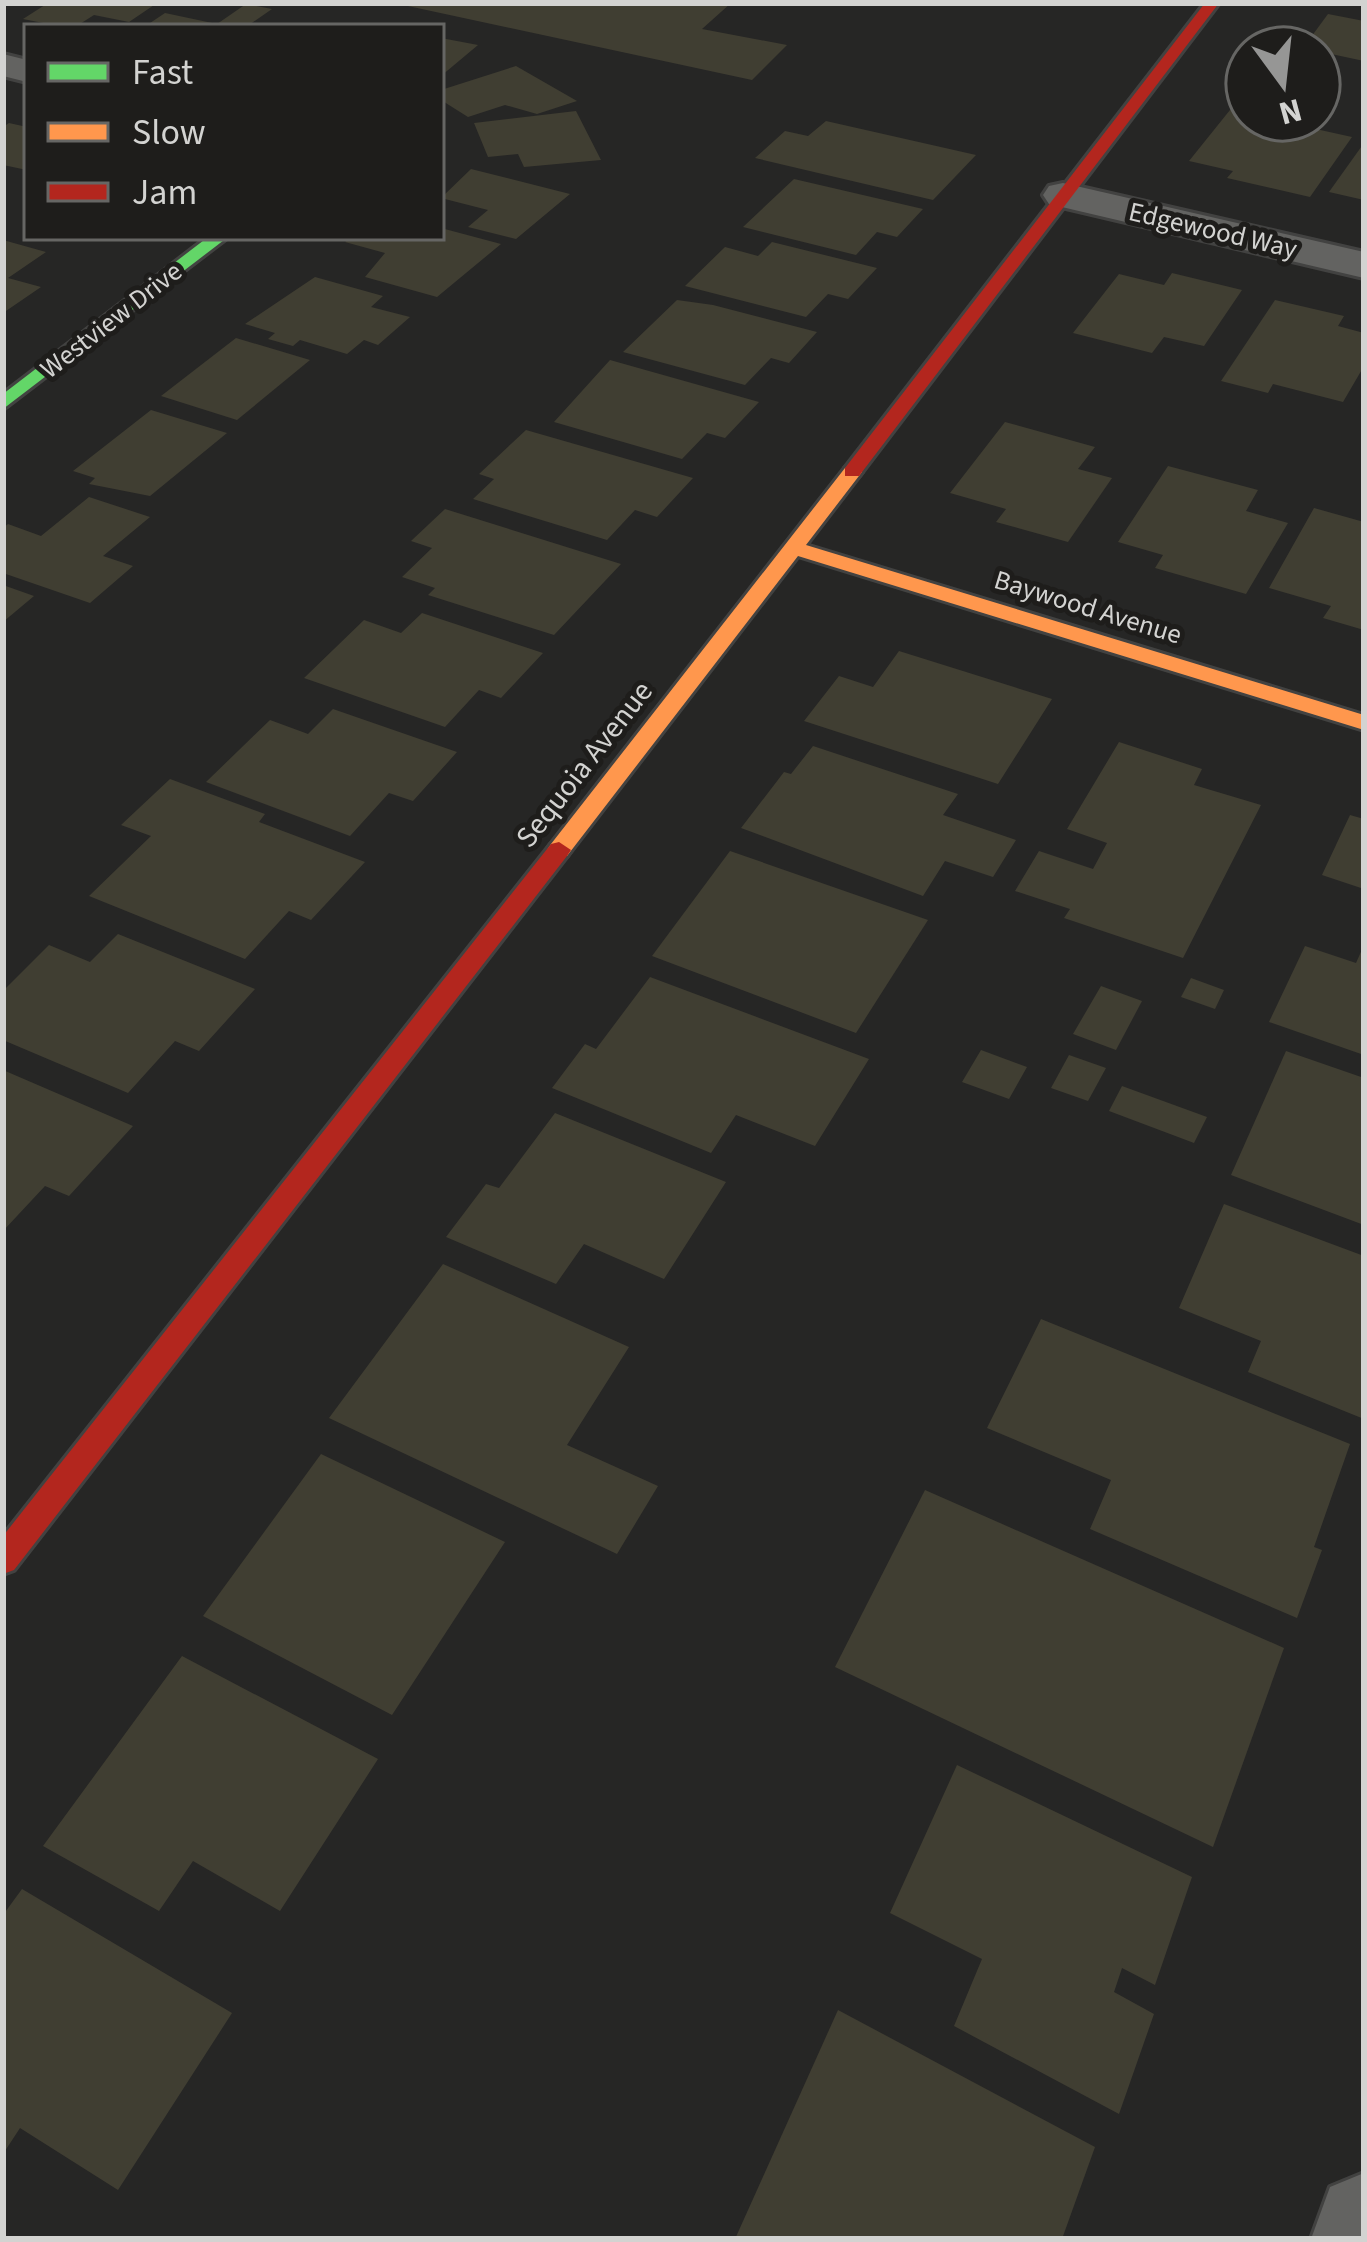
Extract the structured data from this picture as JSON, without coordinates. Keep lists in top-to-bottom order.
{
  "streets": {
    "street": [
      "Edgewood Way",
      "Westview Drive",
      "Baywood Avenue",
      "Sequoia Avenue"
    ]
  },
  "crossings": [
    ["Edgewood Way", "Sequoia Avenue"],
    ["Baywood Avenue", "Sequoia Avenue"]
  ],
  "legend": ["Fast", "Slow", "Jam"],
  "north": "bottom"
}
